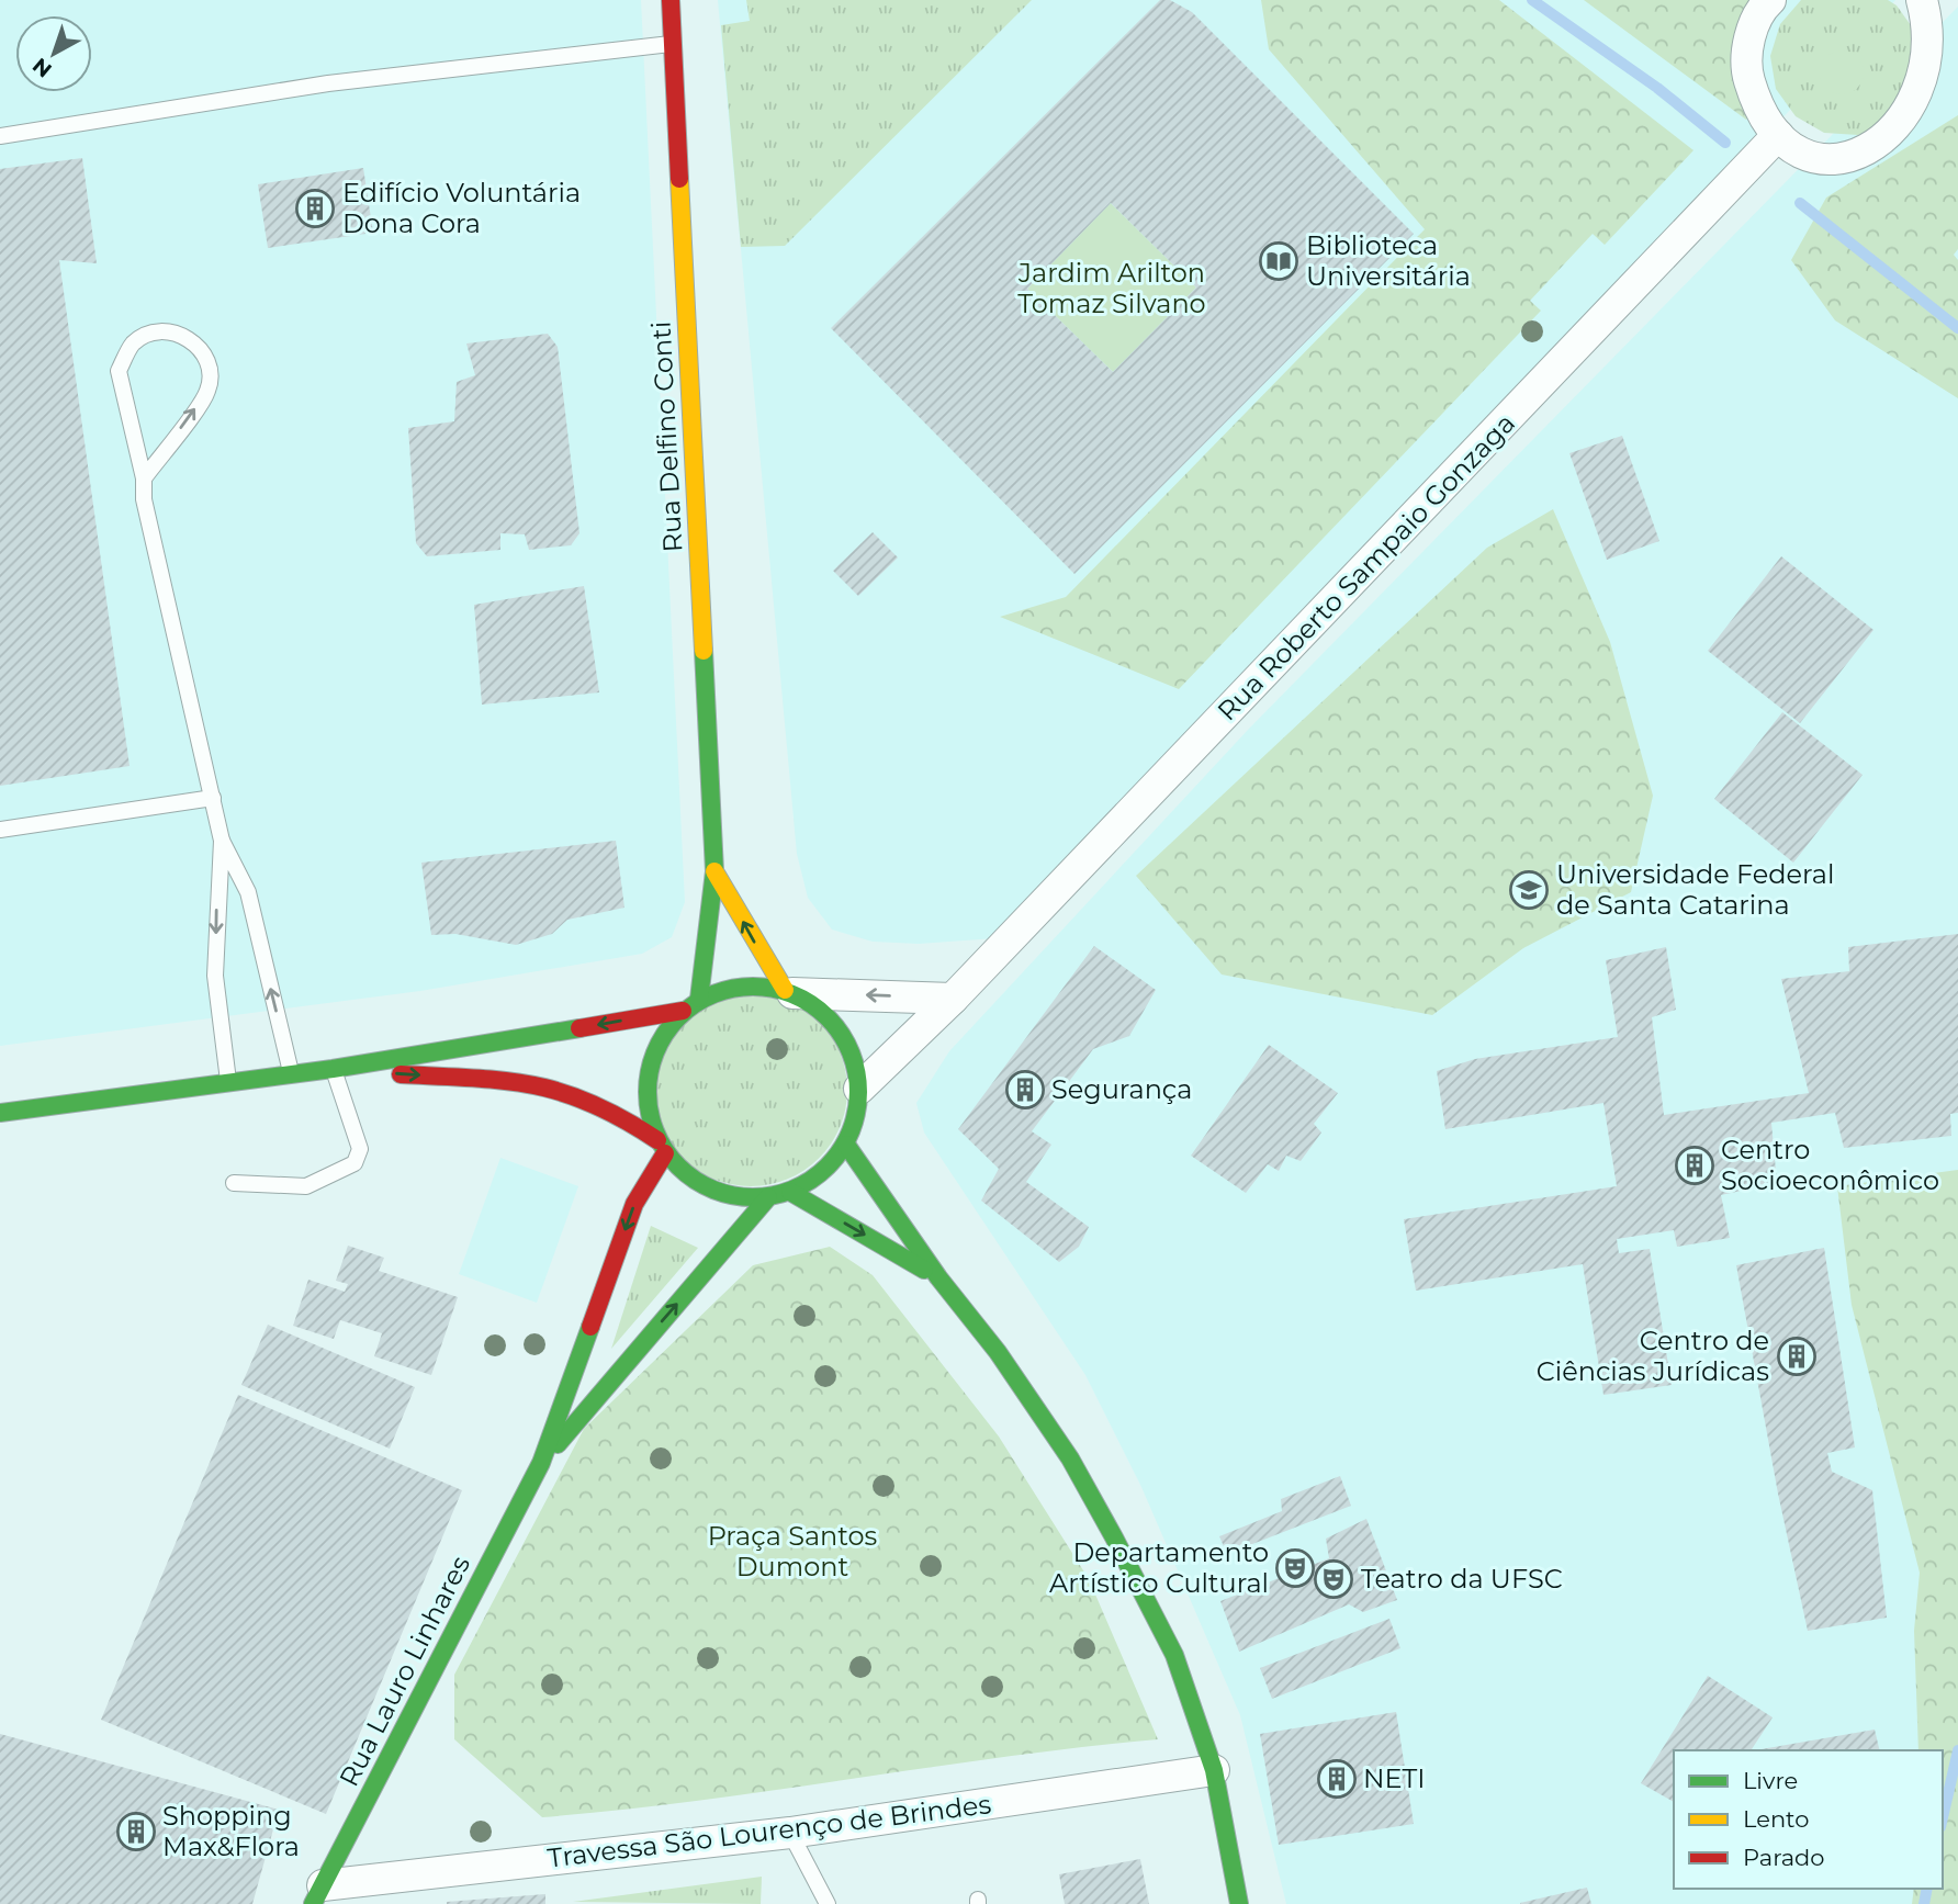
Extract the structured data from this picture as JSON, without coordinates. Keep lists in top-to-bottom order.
{
  "streets": {
    "main road": ["Rua Delfino Conti", "Rua Lauro Linhares"],
    "street": ["Rua Roberto Sampaio Gonzaga", "Travessa São Lourenço de Brindes"]
  },
  "crossings": [
    ["Rua Delfino Conti", "Rua Roberto Sampaio Gonzaga"],
    ["Rua Delfino Conti", "Rua Lauro Linhares"],
    ["Rua Roberto Sampaio Gonzaga", "Rua Lauro Linhares"],
    ["Rua Lauro Linhares", "Travessa São Lourenço de Brindes"]
  ],
  "parks": ["Jardim Arilton Tomaz Silvano", "Praça Santos Dumont"],
  "places": {
    "building": [
      "Edifício Voluntária Dona Cora",
      "Segurança",
      "Centro Socioeconômico",
      "Centro de Ciências Jurídicas",
      "NETI",
      "Shopping Max&Flora"
    ],
    "library": ["Biblioteca Universitária"],
    "school or university": ["Universidade Federal de Santa Catarina"],
    "theatre": ["Departamento Artístico Cultural", "Teatro da UFSC"]
  },
  "legend": ["Livre", "Lento", "Parado"],
  "north": "bottom left"
}
